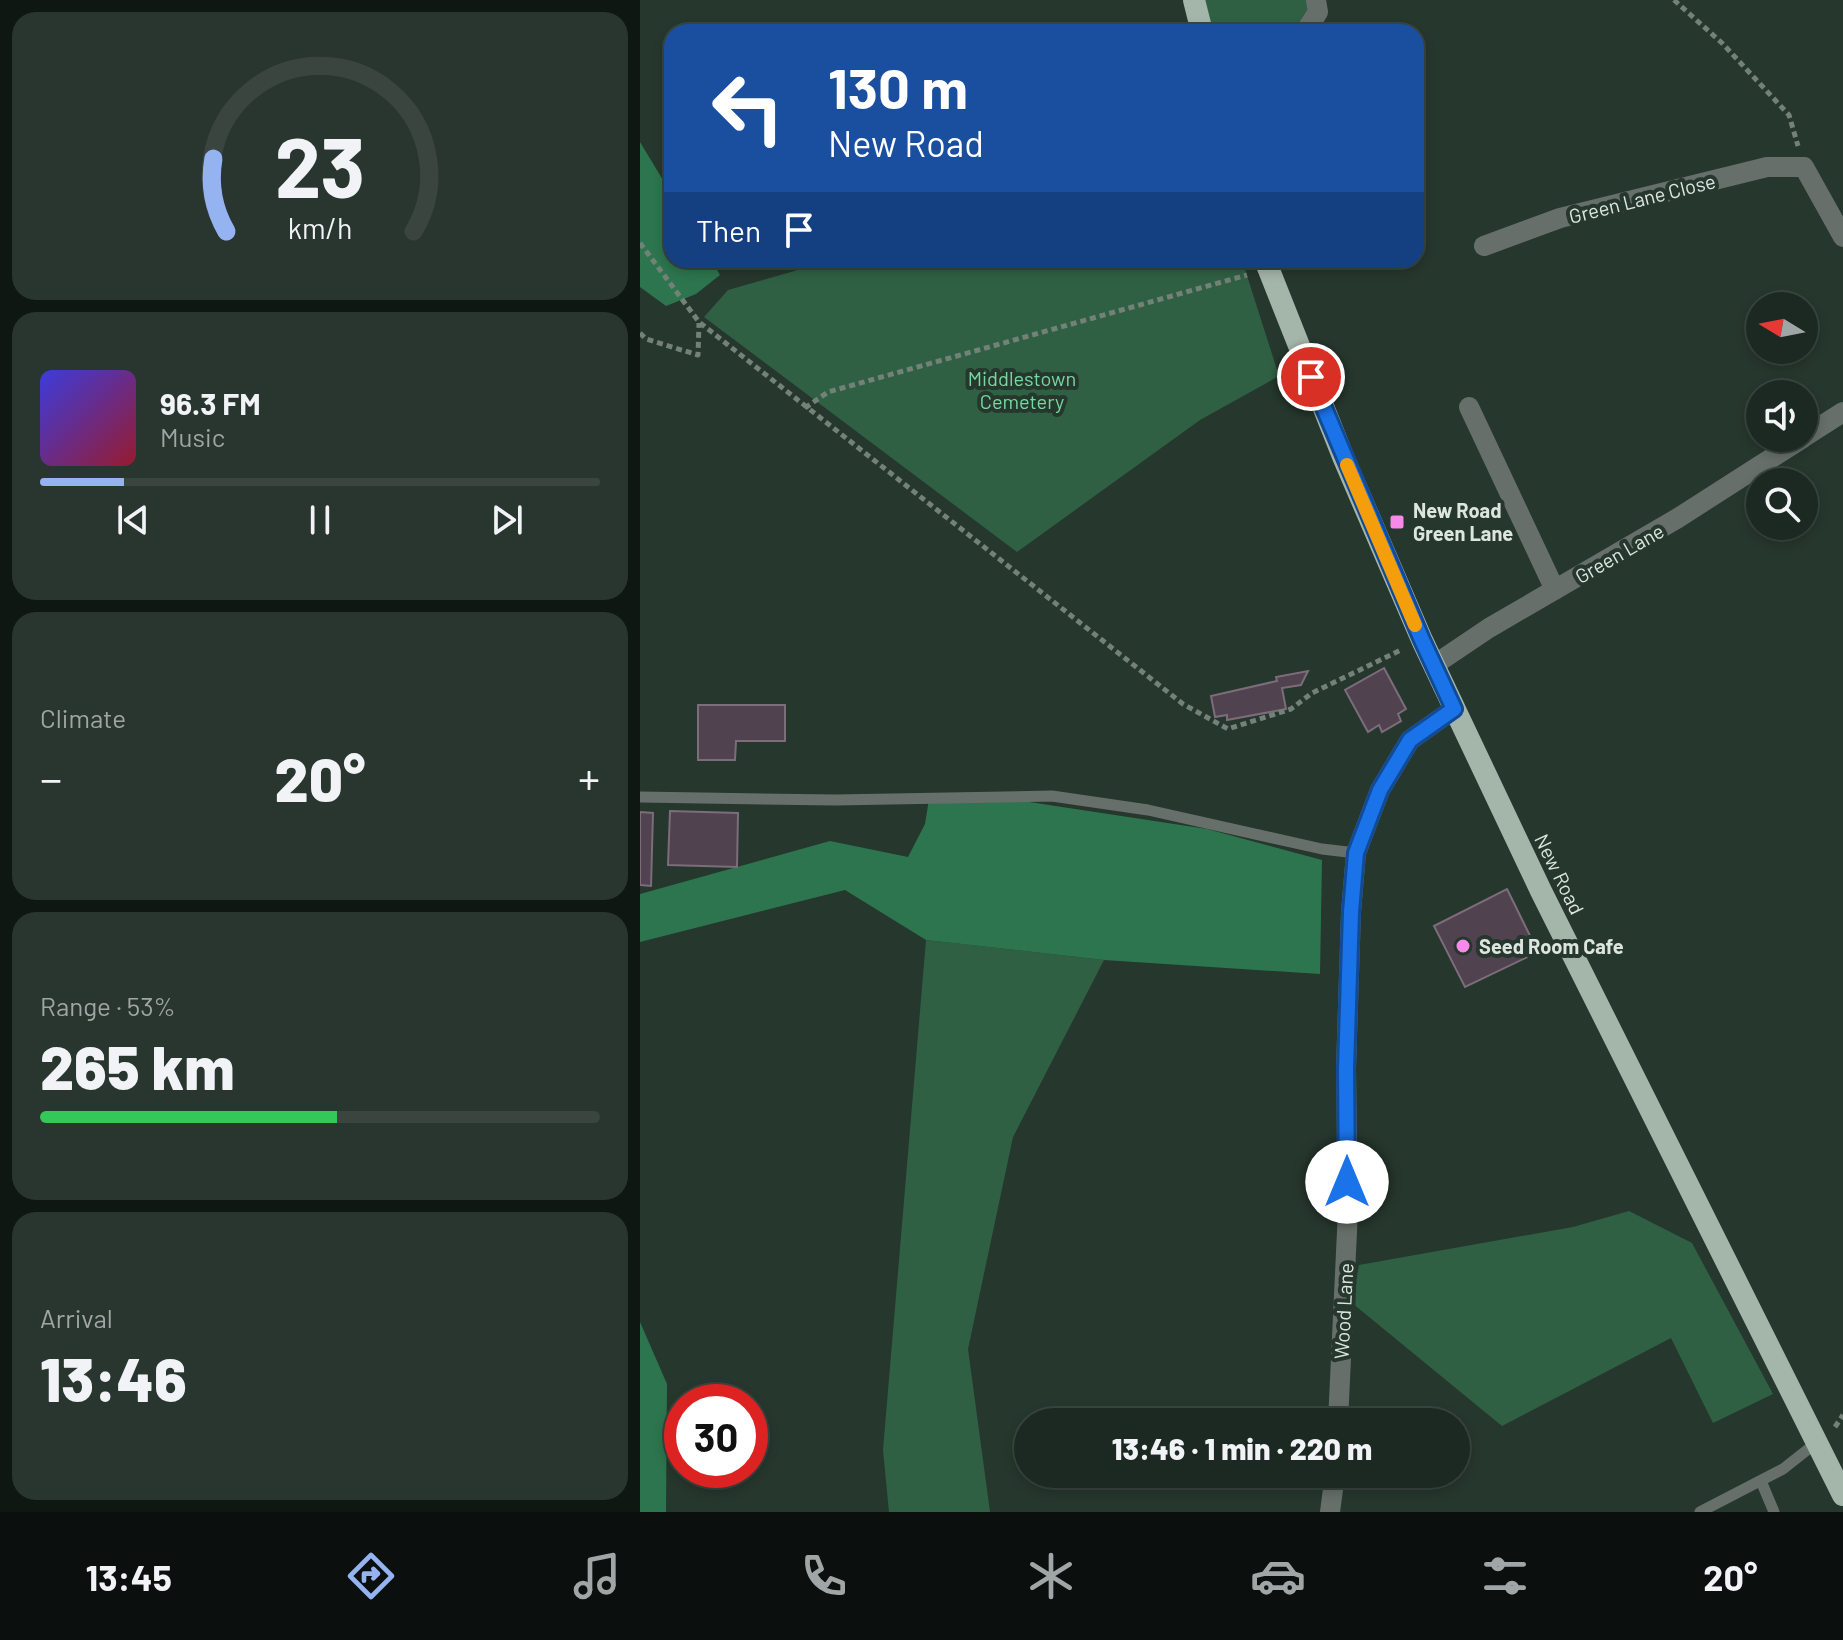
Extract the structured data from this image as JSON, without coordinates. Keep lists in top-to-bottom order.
{
  "streets": {
    "highway": ["New Road"],
    "street": ["Green Lane Close", "Green Lane", "Wood Lane"]
  },
  "crossings": [
    ["Green Lane", "New Road"],
    ["New Road", "Wood Lane"]
  ],
  "parks": ["Middlestown Cemetery"],
  "places": {
    "transit": ["New Road Green Lane"],
    "other": ["Seed Room Cafe"]
  },
  "north": "left",
  "page": {
    "turn": ["130 m", "New Road"],
    "then": "Then",
    "song": ["96.3 FM", "Music"],
    "tile": [
      "Climate",
      ["Range · 53%", "265 km"],
      ["Arrival", "13:46"]
    ],
    "heat": ["−", "20°", "+"],
    "limit": "30",
    "trip": "13:46 · 1 min · 220 m",
    "tabs": ["13:45", "20°"],
    "gauge": ["23", "km/h"]
  }
}
